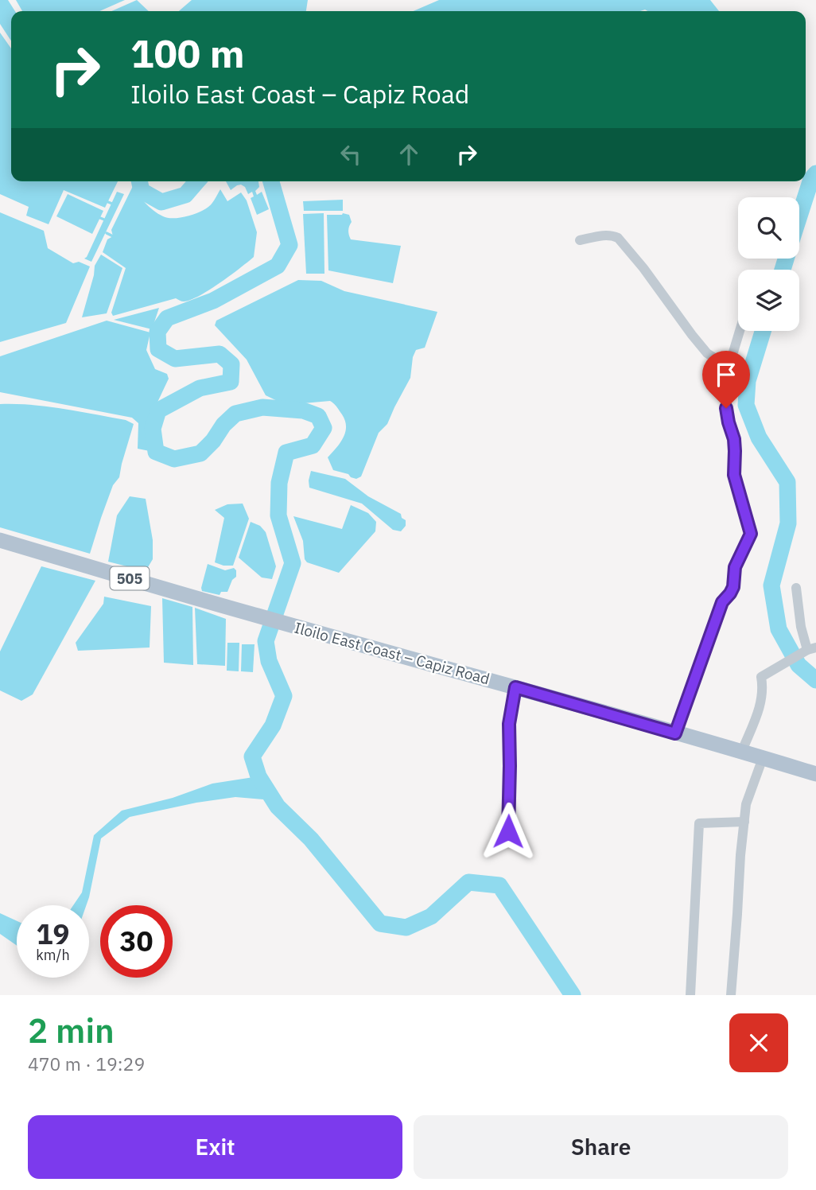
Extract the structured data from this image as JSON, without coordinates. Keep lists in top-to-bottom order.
{
  "streets": {
    "main road": ["505", "Iloilo East Coast – Capiz Road"]
  },
  "page": {
    "turn": ["100 m", "Iloilo East Coast – Capiz Road"],
    "speed": "19 km/h",
    "limit": "30",
    "heading": ["2 min", "470 m · 19:29"],
    "buttons": ["Exit", "Share"]
  }
}
